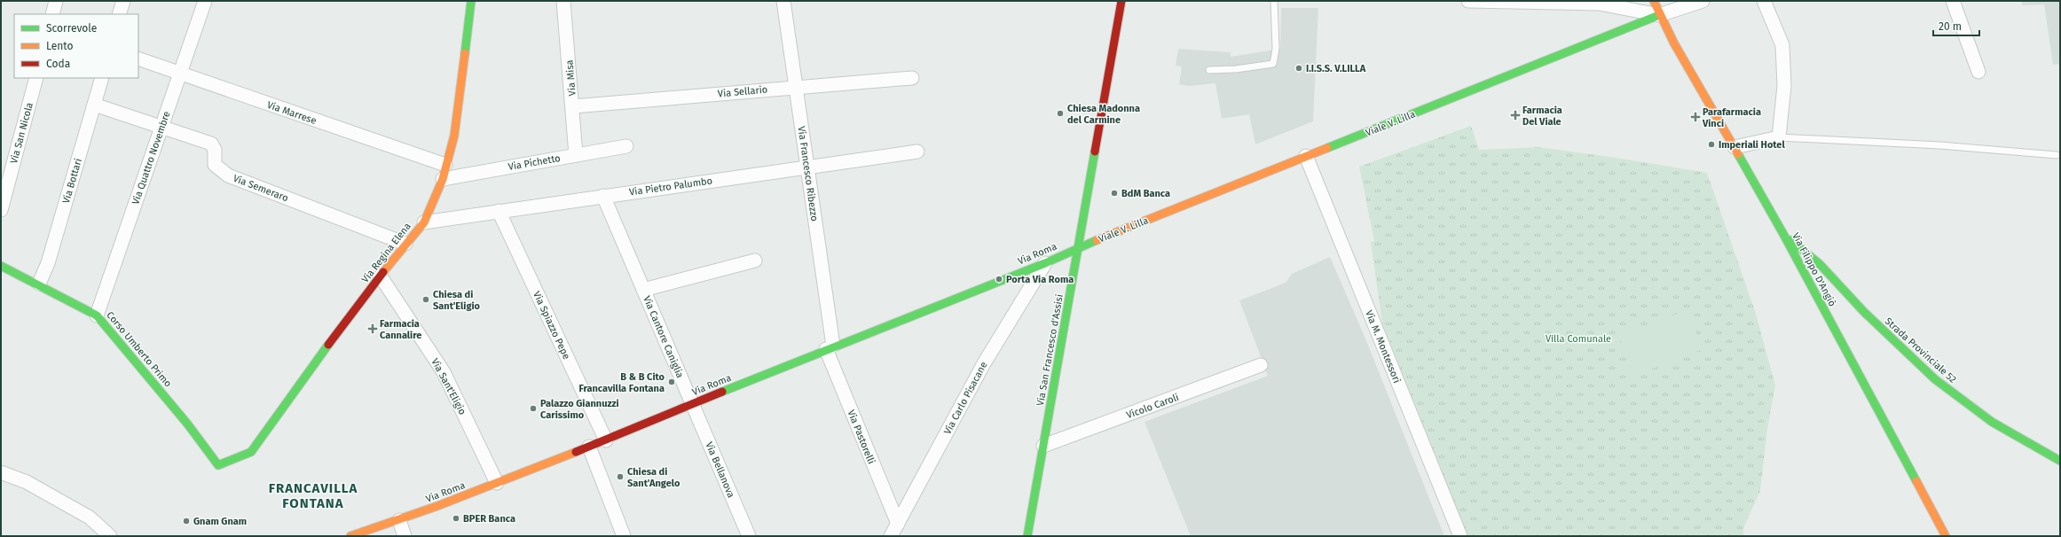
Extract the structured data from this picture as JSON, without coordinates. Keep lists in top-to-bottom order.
{
  "streets": {
    "street": [
      "Via Misa",
      "Via Sellario",
      "Via Marrese",
      "Viale V. Lilla",
      "Via San Nicola",
      "Via Quattro Novembre",
      "Via Pichetto",
      "Via Francesco Ribezzo",
      "Via Bottari",
      "Via Pietro Palumbo",
      "Via Semeraro",
      "Via Regina Elena",
      "Via Roma",
      "Via Filippo D'Angiò",
      "Via Spiazzo Pepe",
      "Via Cantore Caniglia",
      "Via M. Montessori",
      "Corso Umberto Primo",
      "Via San Francesco d'Assisi",
      "Strada Provinciale 52",
      "Via Sant'Eligio",
      "Via Carlo Pisacane",
      "Vicolo Caroli",
      "Via Pastorelli",
      "Via Bellanova"
    ]
  },
  "crossings": [
    ["Via Misa", "Via Sellario"],
    ["Via Misa", "Via Pichetto"],
    ["Via Sellario", "Via Francesco Ribezzo"],
    ["Via Marrese", "Via Quattro Novembre"],
    ["Via Marrese", "Via Regina Elena"],
    ["Viale V. Lilla", "Via Roma"],
    ["Viale V. Lilla", "Via Filippo D'Angiò"],
    ["Viale V. Lilla", "Via M. Montessori"],
    ["Viale V. Lilla", "Via San Francesco d'Assisi"],
    ["Via Quattro Novembre", "Via Semeraro"],
    ["Via Quattro Novembre", "Corso Umberto Primo"],
    ["Via Pichetto", "Via Regina Elena"],
    ["Via Francesco Ribezzo", "Via Pietro Palumbo"],
    ["Via Francesco Ribezzo", "Via Roma"],
    ["Via Francesco Ribezzo", "Via Pastorelli"],
    ["Via Bottari", "Via Semeraro"],
    ["Via Bottari", "Corso Umberto Primo"],
    ["Via Pietro Palumbo", "Via Regina Elena"],
    ["Via Pietro Palumbo", "Via Spiazzo Pepe"],
    ["Via Pietro Palumbo", "Via Cantore Caniglia"],
    ["Via Semeraro", "Via Regina Elena"],
    ["Via Regina Elena", "Corso Umberto Primo"],
    ["Via Regina Elena", "Via Sant'Eligio"],
    ["Via Roma", "Via Spiazzo Pepe"],
    ["Via Roma", "Via Cantore Caniglia"],
    ["Via Roma", "Via San Francesco d'Assisi"],
    ["Via Roma", "Via Sant'Eligio"],
    ["Via Roma", "Via Carlo Pisacane"],
    ["Via Roma", "Via Pastorelli"],
    ["Via Roma", "Via Bellanova"],
    ["Via Filippo D'Angiò", "Strada Provinciale 52"],
    ["Via Cantore Caniglia", "Via Bellanova"],
    ["Via San Francesco d'Assisi", "Vicolo Caroli"],
    ["Via Carlo Pisacane", "Via Pastorelli"]
  ],
  "districts": ["FRANCAVILLA FONTANA"],
  "parks": ["Villa Comunale"],
  "places": {
    "other": [
      "I.I.S.S. V.LILLA",
      "Chiesa Madonna del Carmine",
      "Imperiali Hotel",
      "BdM Banca",
      "Porta Via Roma",
      "Chiesa di Sant'Eligio",
      "B & B Cito Francavilla Fontana",
      "Palazzo Giannuzzi Carissimo",
      "Chiesa di Sant'Angelo",
      "BPER Banca",
      "Gnam Gnam"
    ],
    "health": ["Farmacia Del Viale", "Parafarmacia Vinci", "Farmacia Cannalire"]
  },
  "legend": ["Scorrevole", "Lento", "Coda"],
  "scale_bar": "20 m"
}
